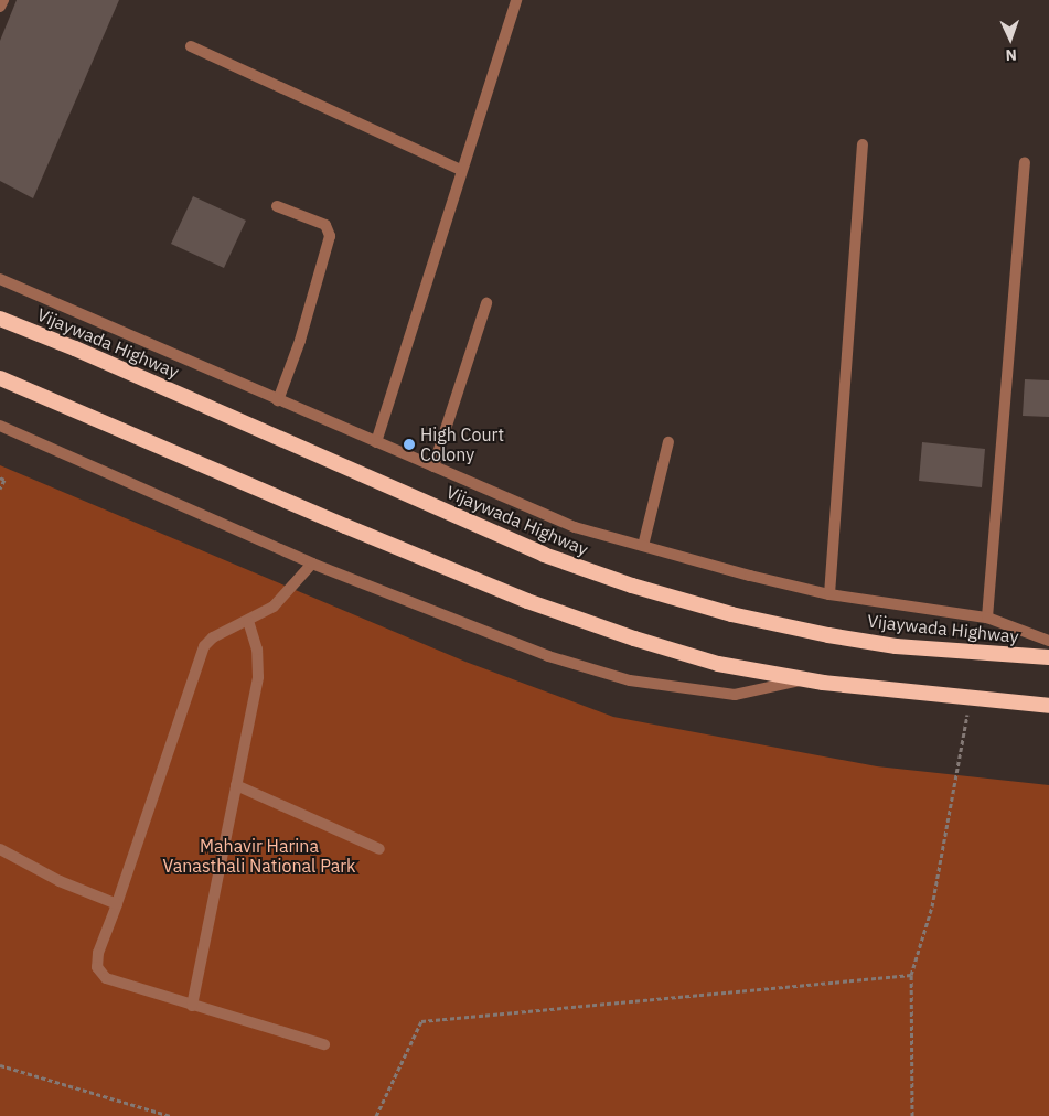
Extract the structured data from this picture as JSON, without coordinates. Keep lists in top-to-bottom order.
{
  "streets": {
    "highway": ["Vijaywada Highway"]
  },
  "parks": ["Mahavir Harina Vanasthali National Park"],
  "places": ["High Court Colony"],
  "north": "bottom"
}
